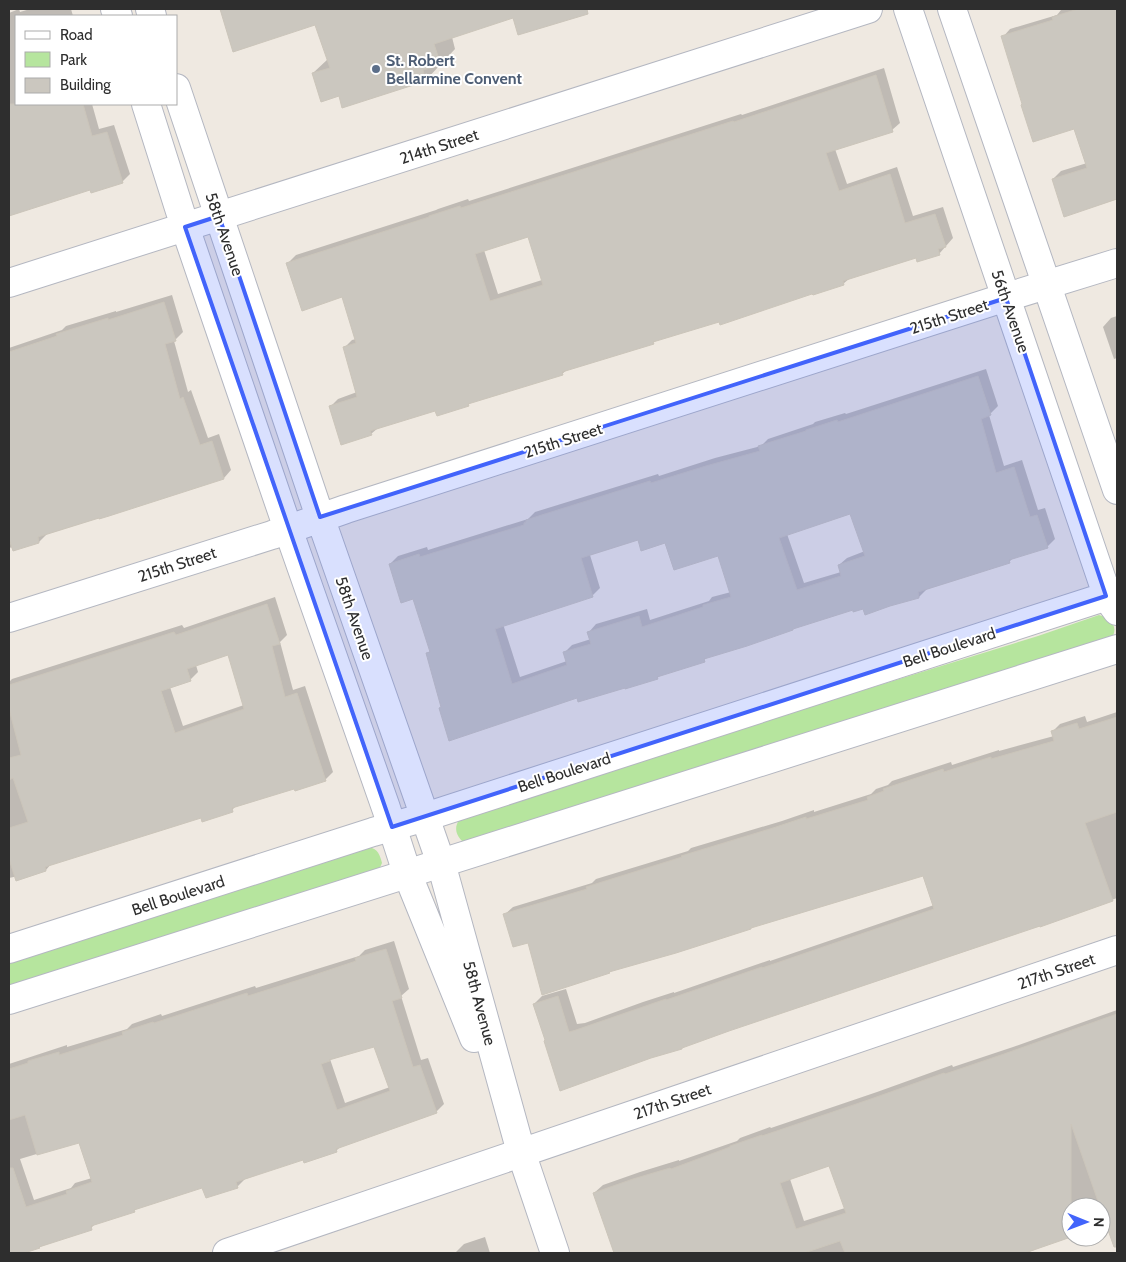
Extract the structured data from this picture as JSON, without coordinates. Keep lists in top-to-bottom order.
{
  "streets": {
    "street": [
      "214th Street",
      "58th Avenue",
      "56th Avenue",
      "215th Street",
      "Bell Boulevard",
      "217th Street"
    ]
  },
  "crossings": [
    ["214th Street", "58th Avenue"],
    ["58th Avenue", "215th Street"],
    ["58th Avenue", "Bell Boulevard"],
    ["58th Avenue", "217th Street"],
    ["56th Avenue", "215th Street"],
    ["56th Avenue", "Bell Boulevard"]
  ],
  "places": ["St. Robert Bellarmine Convent"],
  "legend": ["Road", "Park", "Building"],
  "north": "right"
}
